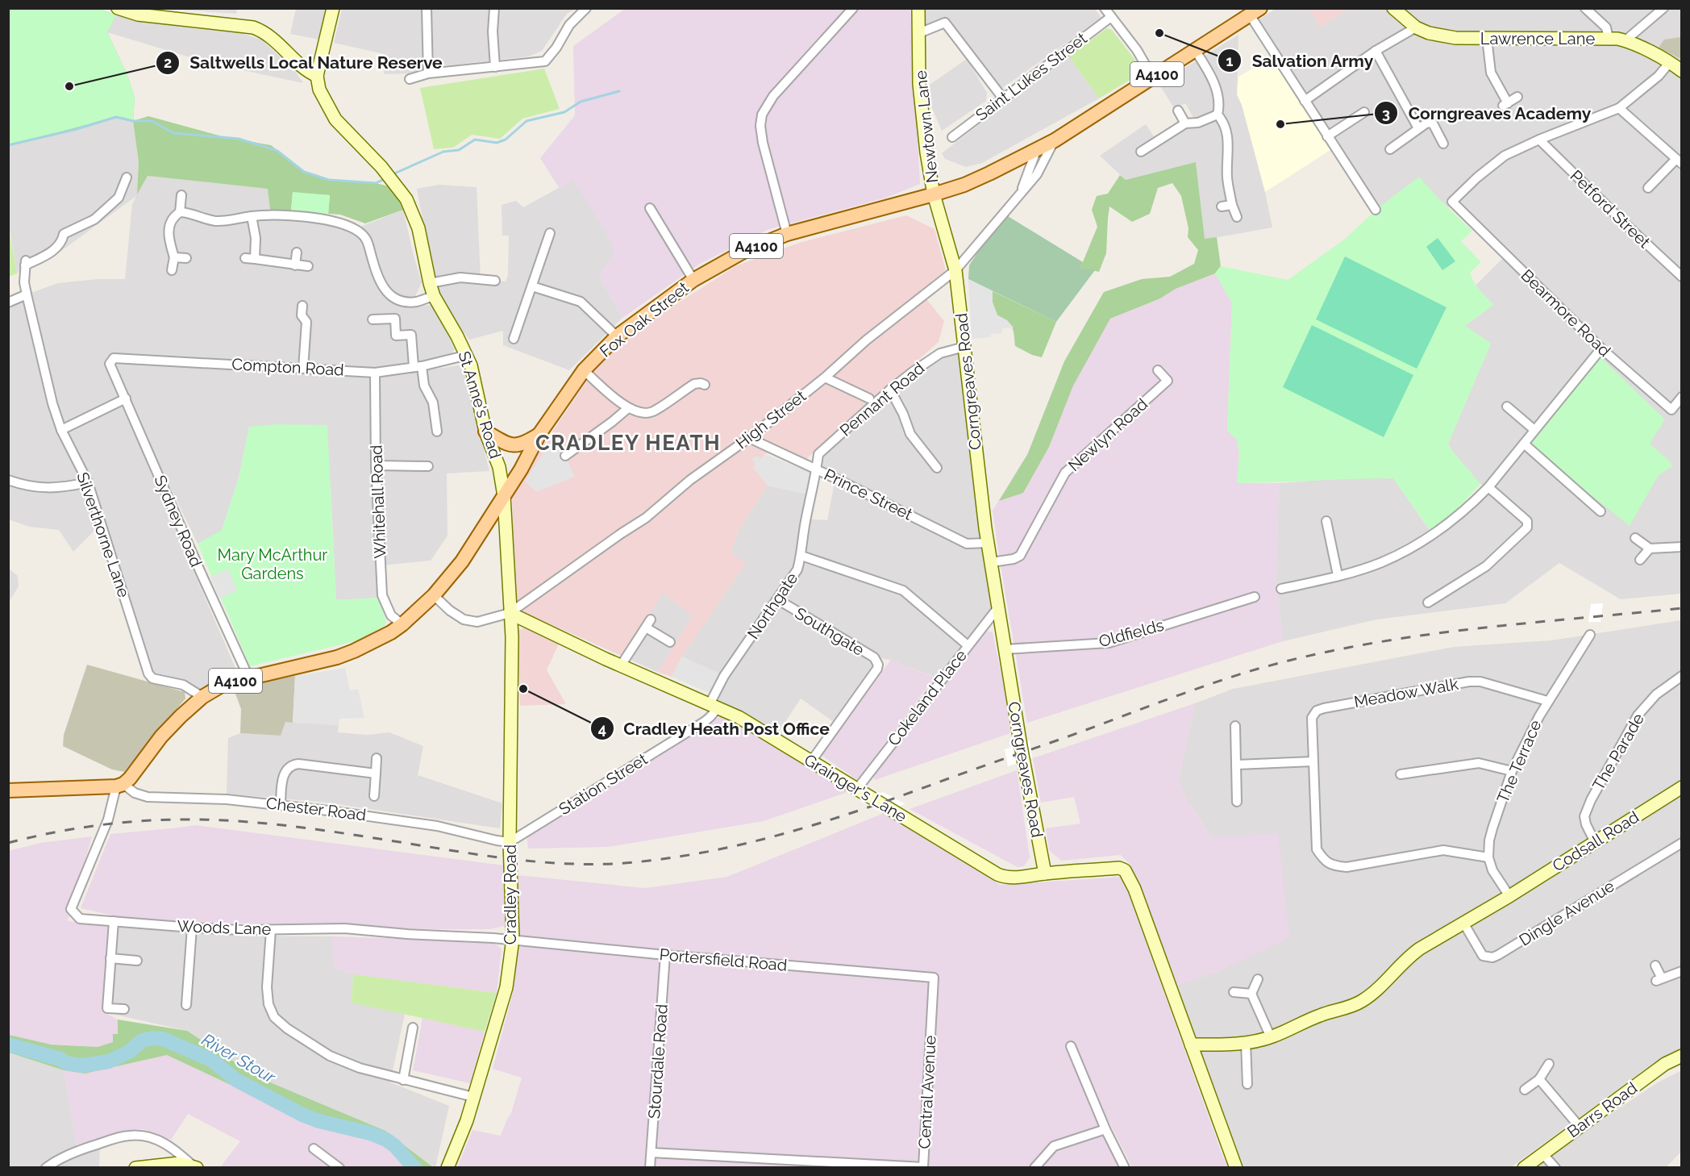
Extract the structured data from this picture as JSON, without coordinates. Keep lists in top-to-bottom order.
{
  "streets": {
    "main road": ["A4100", "Fox Oak Street"],
    "street": [
      "Lawrence Lane",
      "Saint Lukes Street",
      "Newtown Lane",
      "Petford Street",
      "Bearmore Road",
      "Compton Road",
      "Corngreaves Road",
      "Pennant Road",
      "St Anne's Road",
      "High Street",
      "Newlyn Road",
      "Prince Street",
      "Whitehall Road",
      "Sydney Road",
      "Silverthorne Lane",
      "Northgate",
      "Southgate",
      "Oldfields",
      "Meadow Walk",
      "Cokeland Place",
      "The Parade",
      "The Terrace",
      "Station Street",
      "Grainger's Lane",
      "Chester Road",
      "Codsall Road",
      "Cradley Road",
      "Dingle Avenue",
      "Woods Lane",
      "Portersfield Road",
      "Stourdale Road",
      "Central Avenue",
      "Barrs Road"
    ]
  },
  "crossings": [
    ["A4100", "Newtown Lane"],
    ["A4100", "Fox Oak Street"],
    ["A4100", "Sydney Road"],
    ["A4100", "Silverthorne Lane"],
    ["A4100", "Chester Road"],
    ["A4100", "Woods Lane"],
    ["Newtown Lane", "Fox Oak Street"],
    ["Newtown Lane", "Corngreaves Road"],
    ["Newtown Lane", "High Street"],
    ["Petford Street", "Bearmore Road"],
    ["Fox Oak Street", "St Anne's Road"],
    ["Fox Oak Street", "Whitehall Road"],
    ["Fox Oak Street", "Sydney Road"],
    ["Compton Road", "St Anne's Road"],
    ["Compton Road", "Whitehall Road"],
    ["Compton Road", "Sydney Road"],
    ["Corngreaves Road", "Pennant Road"],
    ["Corngreaves Road", "High Street"],
    ["Corngreaves Road", "Newlyn Road"],
    ["Corngreaves Road", "Prince Street"],
    ["Corngreaves Road", "Oldfields"],
    ["Corngreaves Road", "Cokeland Place"],
    ["Corngreaves Road", "Grainger's Lane"],
    ["Pennant Road", "Prince Street"],
    ["Pennant Road", "Northgate"],
    ["St Anne's Road", "High Street"],
    ["St Anne's Road", "Grainger's Lane"],
    ["St Anne's Road", "Cradley Road"],
    ["High Street", "Prince Street"],
    ["High Street", "Grainger's Lane"],
    ["High Street", "Cradley Road"],
    ["Prince Street", "Northgate"],
    ["Northgate", "Southgate"],
    ["Northgate", "Station Street"],
    ["Northgate", "Grainger's Lane"],
    ["Southgate", "Grainger's Lane"],
    ["Meadow Walk", "The Terrace"],
    ["Cokeland Place", "Grainger's Lane"],
    ["The Parade", "Codsall Road"],
    ["Station Street", "Grainger's Lane"],
    ["Station Street", "Chester Road"],
    ["Station Street", "Cradley Road"],
    ["Grainger's Lane", "Cradley Road"],
    ["Chester Road", "Cradley Road"],
    ["Chester Road", "Woods Lane"],
    ["Codsall Road", "Dingle Avenue"],
    ["Cradley Road", "Woods Lane"],
    ["Cradley Road", "Portersfield Road"],
    ["Woods Lane", "Portersfield Road"],
    ["Portersfield Road", "Stourdale Road"],
    ["Portersfield Road", "Central Avenue"],
    ["Stourdale Road", "Central Avenue"]
  ],
  "districts": ["CRADLEY HEATH"],
  "water": ["River Stour"],
  "parks": ["Mary McArthur Gardens"],
  "places": [
    "Salvation Army",
    "Saltwells Local Nature Reserve",
    "Corngreaves Academy",
    "Cradley Heath Post Office"
  ]
}
